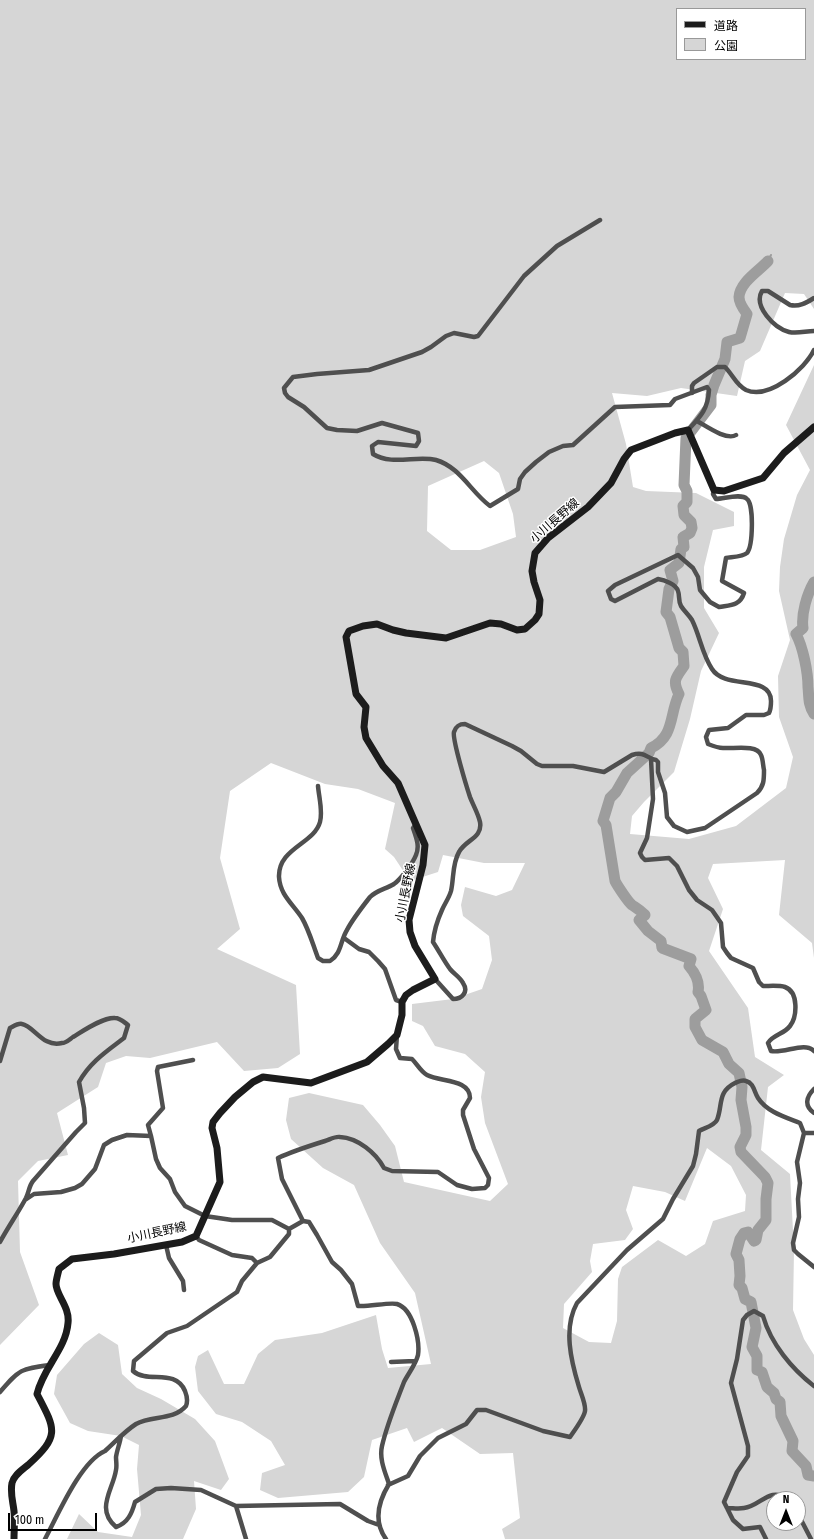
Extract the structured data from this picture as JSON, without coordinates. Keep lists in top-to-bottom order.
{
  "streets": {
    "main road": ["小川長野線"]
  },
  "legend": ["道路", "公園"],
  "scale_bar": "100 m",
  "north": "top"
}
